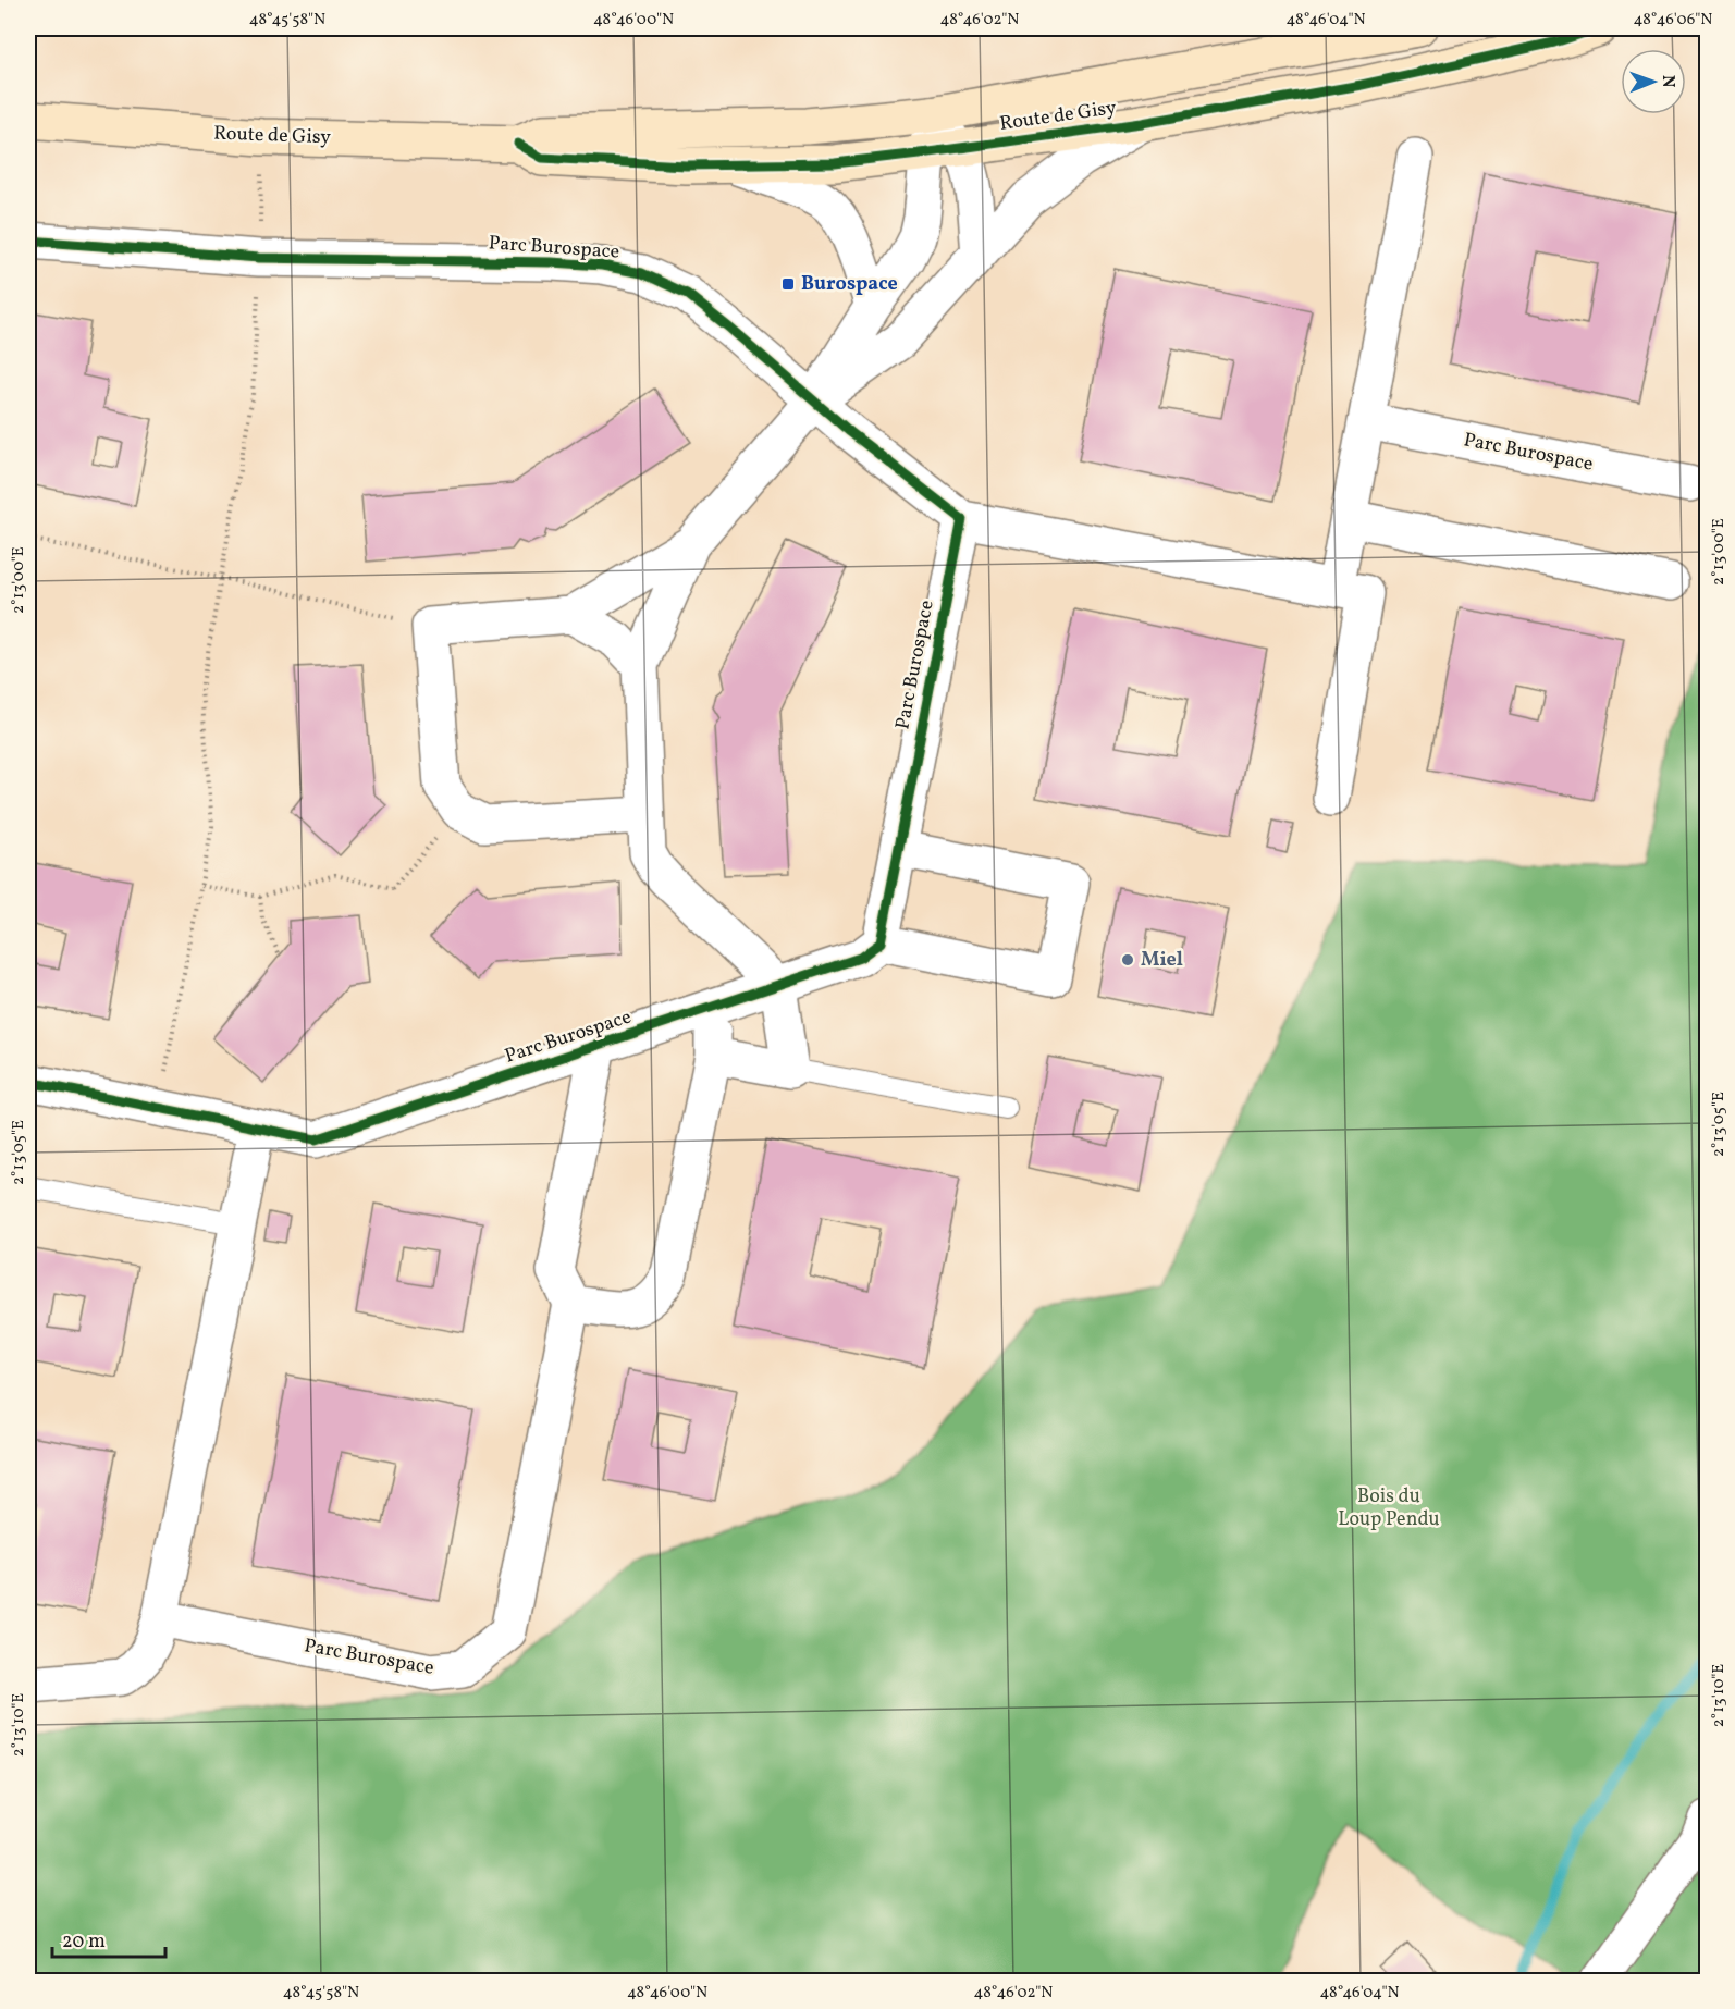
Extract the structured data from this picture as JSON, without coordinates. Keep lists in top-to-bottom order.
{
  "streets": {
    "street": ["Route de Gisy", "Parc Burospace"]
  },
  "parks": ["Bois du Loup Pendu"],
  "places": {
    "transit": ["Burospace"],
    "other": ["Miel"]
  },
  "scale_bar": "20 m",
  "north": "right",
  "coordinates": [
    "48°45'58\"N",
    "48°46'00\"N",
    "48°46'02\"N",
    "48°46'04\"N",
    "48°46'06\"N",
    "2°13'00\"E",
    "2°13'05\"E",
    "2°13'10\"E"
  ]
}
